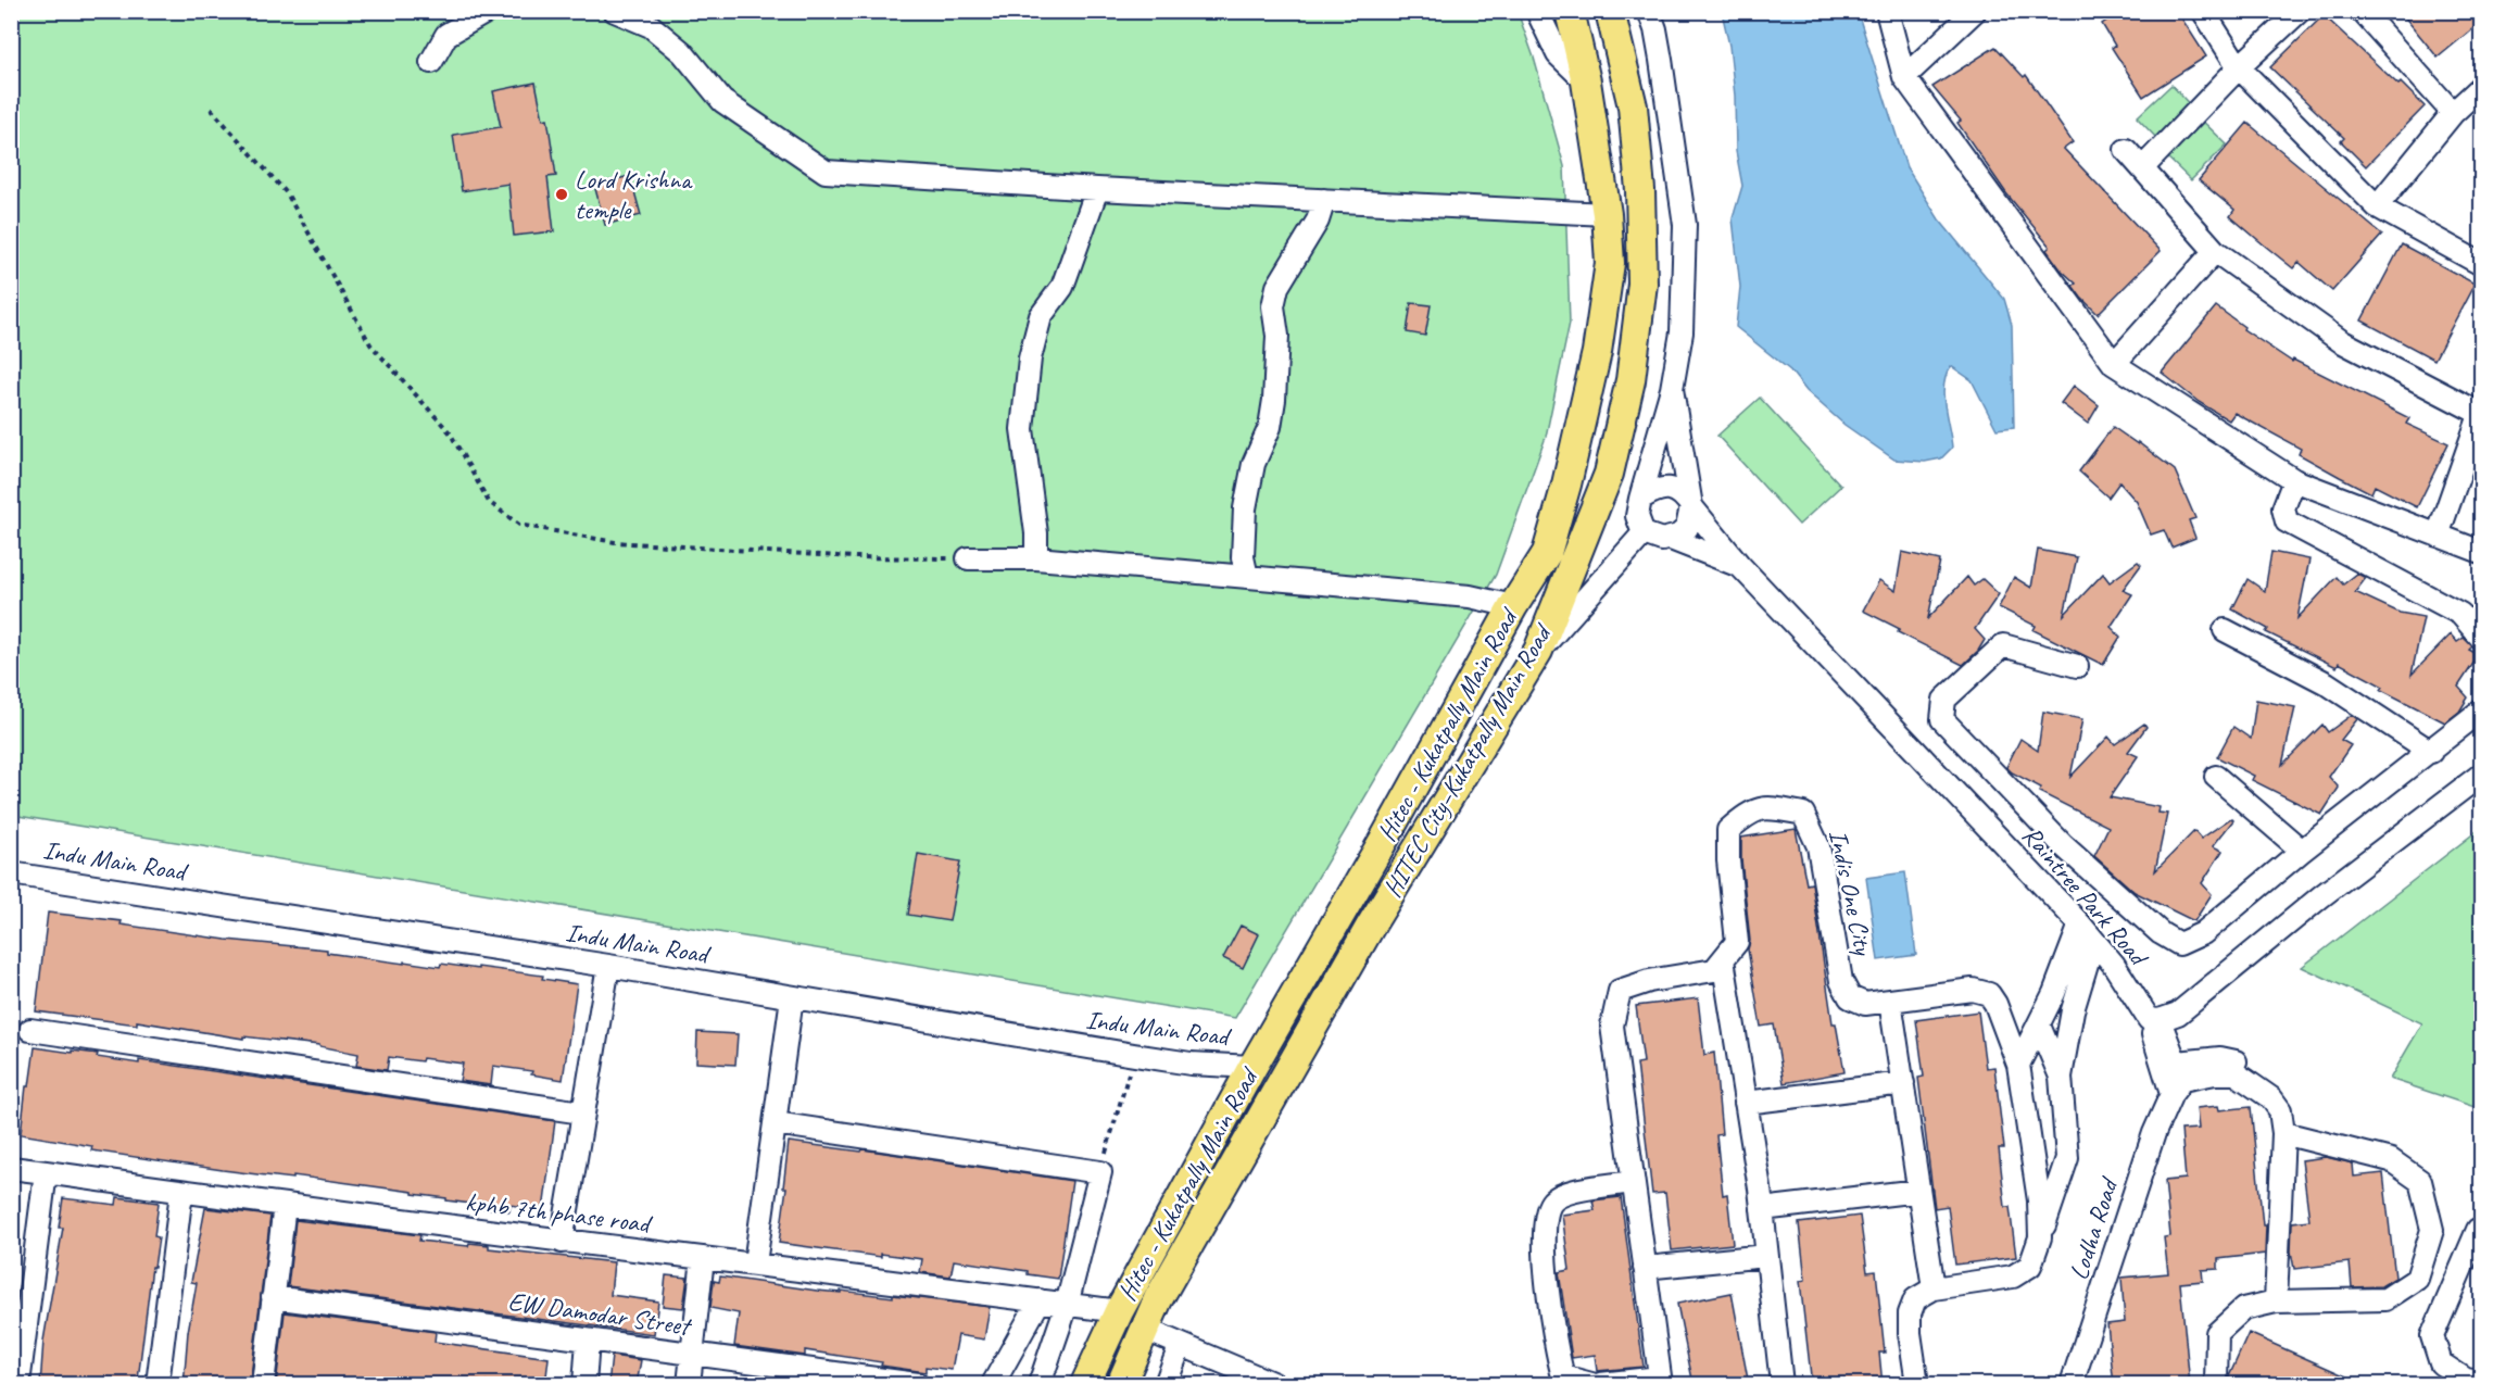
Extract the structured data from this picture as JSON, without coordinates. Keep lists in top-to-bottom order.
{
  "streets": {
    "main road": ["Hitec - Kukatpally Main Road", "HITEC City–Kukatpally Main Road"],
    "street": [
      "Indu Main Road",
      "Indis One City",
      "Raintree Park Road",
      "kphb 7th phase road",
      "Lodha Road",
      "EW Damodar Street"
    ]
  },
  "crossings": [
    ["Hitec - Kukatpally Main Road", "Indu Main Road"],
    ["Hitec - Kukatpally Main Road", "kphb 7th phase road"]
  ],
  "places": ["Lord Krishna temple"]
}
